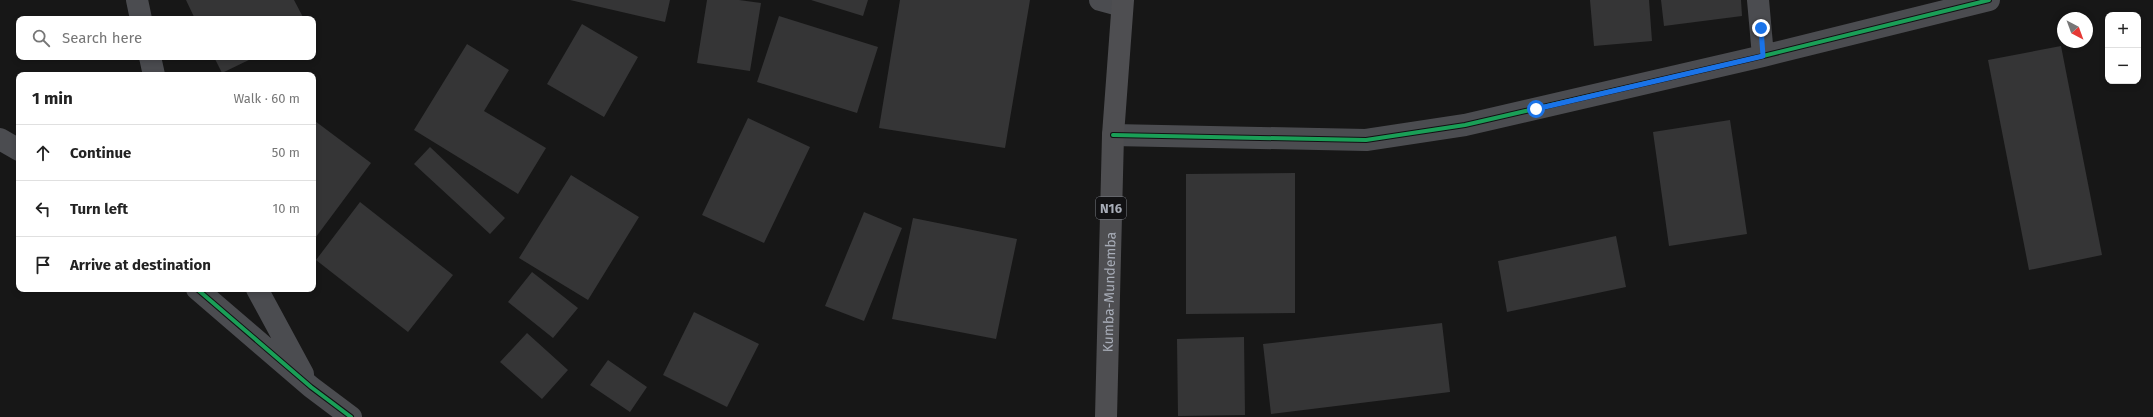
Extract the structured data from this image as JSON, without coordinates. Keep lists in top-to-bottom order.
{
  "streets": {
    "highway": ["N16", "Kumba-Mundemba"]
  },
  "north": "bottom right",
  "page": {
    "map_buttons": ["+", "−"],
    "search": "Search here",
    "heading": ["1 min", "Walk · 60 m"],
    "list": [
      ["Continue", "50 m"],
      ["Turn left", "10 m"],
      "Arrive at destination"
    ]
  }
}
